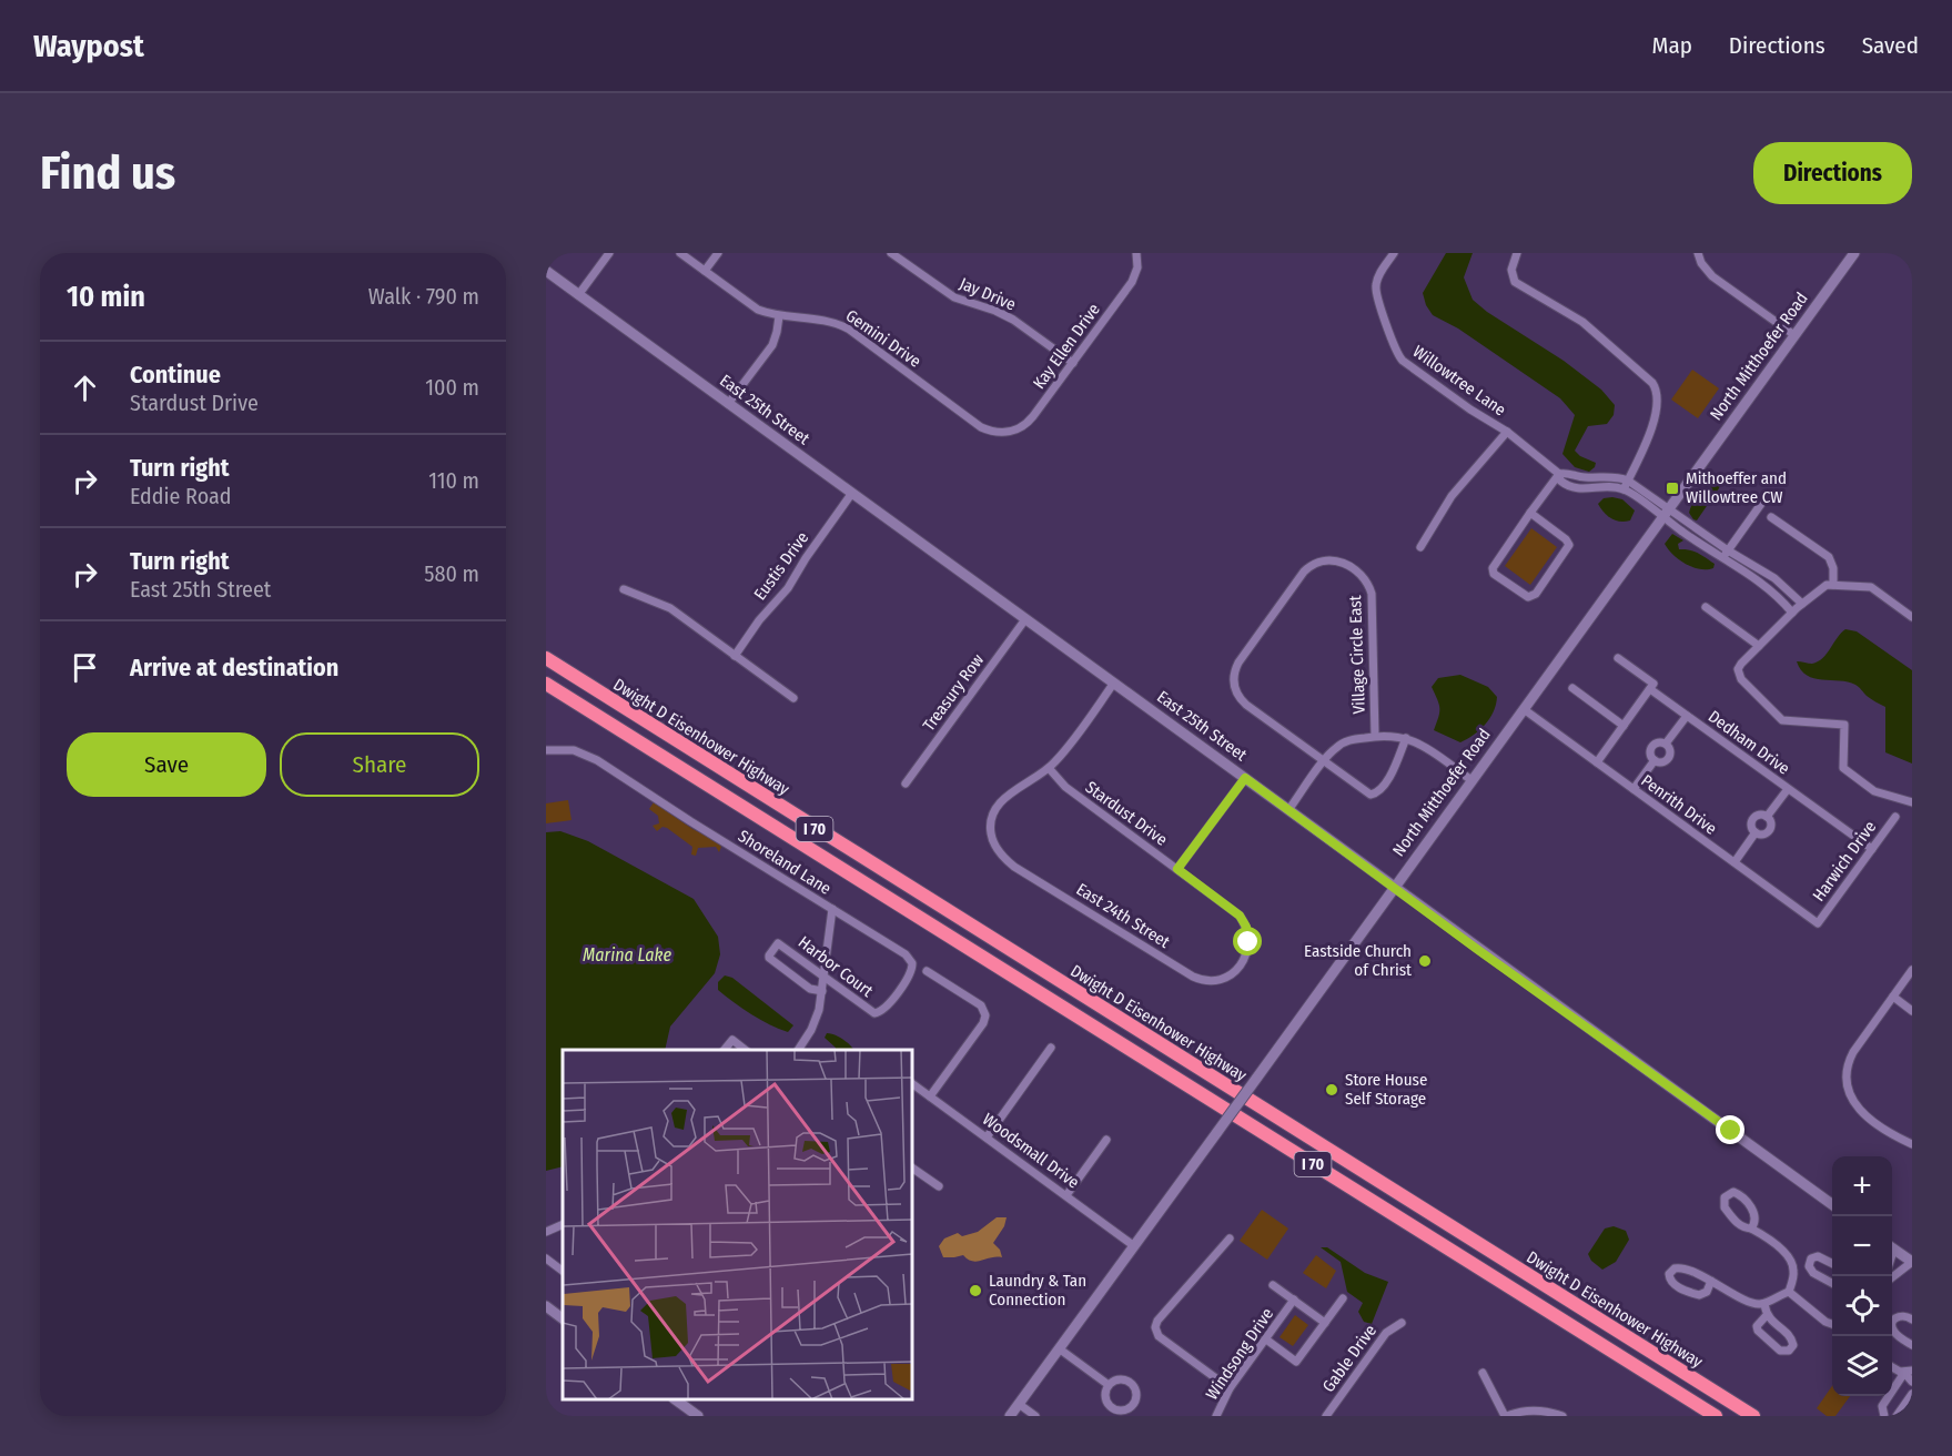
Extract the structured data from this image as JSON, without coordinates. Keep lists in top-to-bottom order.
{
  "streets": {
    "highway": ["Dwight D Eisenhower Highway", "I 70"],
    "street": [
      "Jay Drive",
      "Gemini Drive",
      "Kay Ellen Drive",
      "North Mitthoefer Road",
      "Willowtree Lane",
      "East 25th Street",
      "Eustis Drive",
      "Village Circle East",
      "Treasury Row",
      "Dedham Drive",
      "Penrith Drive",
      "Stardust Drive",
      "Harwich Drive",
      "Shoreland Lane",
      "East 24th Street",
      "Harbor Court",
      "Woodsmall Drive",
      "Windsong Drive",
      "Gable Drive"
    ]
  },
  "crossings": [
    ["Jay Drive", "Kay Ellen Drive"],
    ["Gemini Drive", "Kay Ellen Drive"],
    ["North Mitthoefer Road", "East 25th Street"],
    ["North Mitthoefer Road", "Penrith Drive"],
    ["North Mitthoefer Road", "Woodsmall Drive"],
    ["East 25th Street", "Eustis Drive"],
    ["East 25th Street", "Treasury Row"],
    ["Dedham Drive", "Harwich Drive"],
    ["Penrith Drive", "Harwich Drive"],
    ["Stardust Drive", "East 24th Street"],
    ["Shoreland Lane", "Harbor Court"]
  ],
  "water": ["Marina Lake"],
  "places": {
    "transit": ["Mithoeffer and Willowtree CW"],
    "other": ["Eastside Church of Christ", "Store House Self Storage", "Laundry & Tan Connection"]
  },
  "page": {
    "header": "Waypost",
    "nav": ["Map", "Directions", "Saved"],
    "buttons": [
      "Directions",
      ["Save", "Share"]
    ],
    "title": "Find us",
    "heading": ["10 min", "Walk · 790 m"],
    "list": [
      ["Continue", "Stardust Drive", "100 m"],
      ["Turn right", "Eddie Road", "110 m"],
      ["Turn right", "East 25th Street", "580 m"],
      "Arrive at destination"
    ],
    "map_buttons": ["+", "−"]
  }
}
